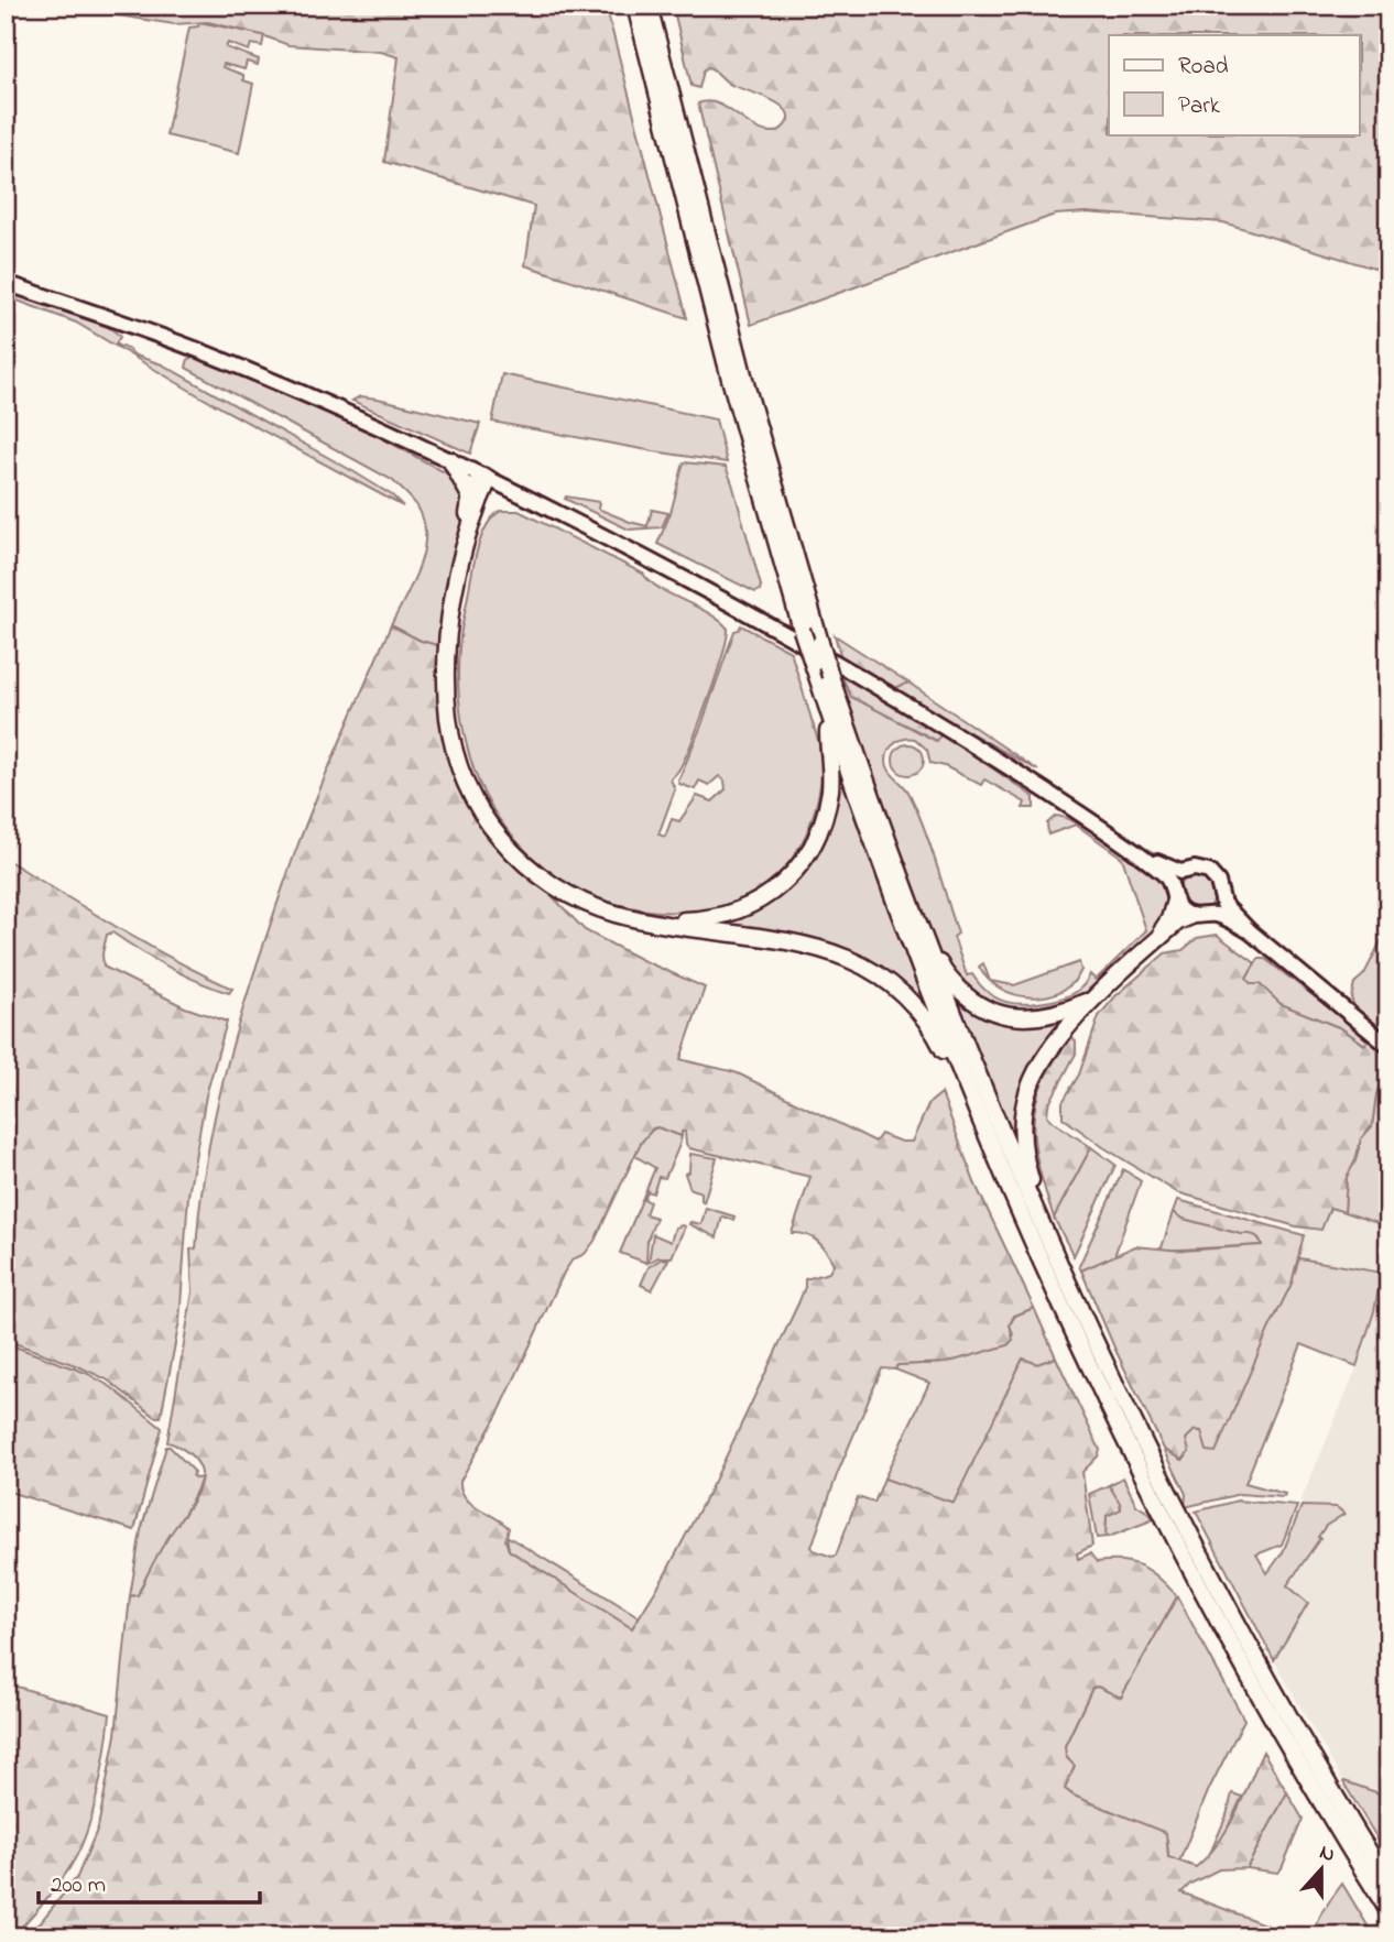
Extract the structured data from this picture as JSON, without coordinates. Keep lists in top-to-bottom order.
{
  "legend": ["Road", "Park"],
  "scale_bar": "200 m",
  "north": "top"
}
